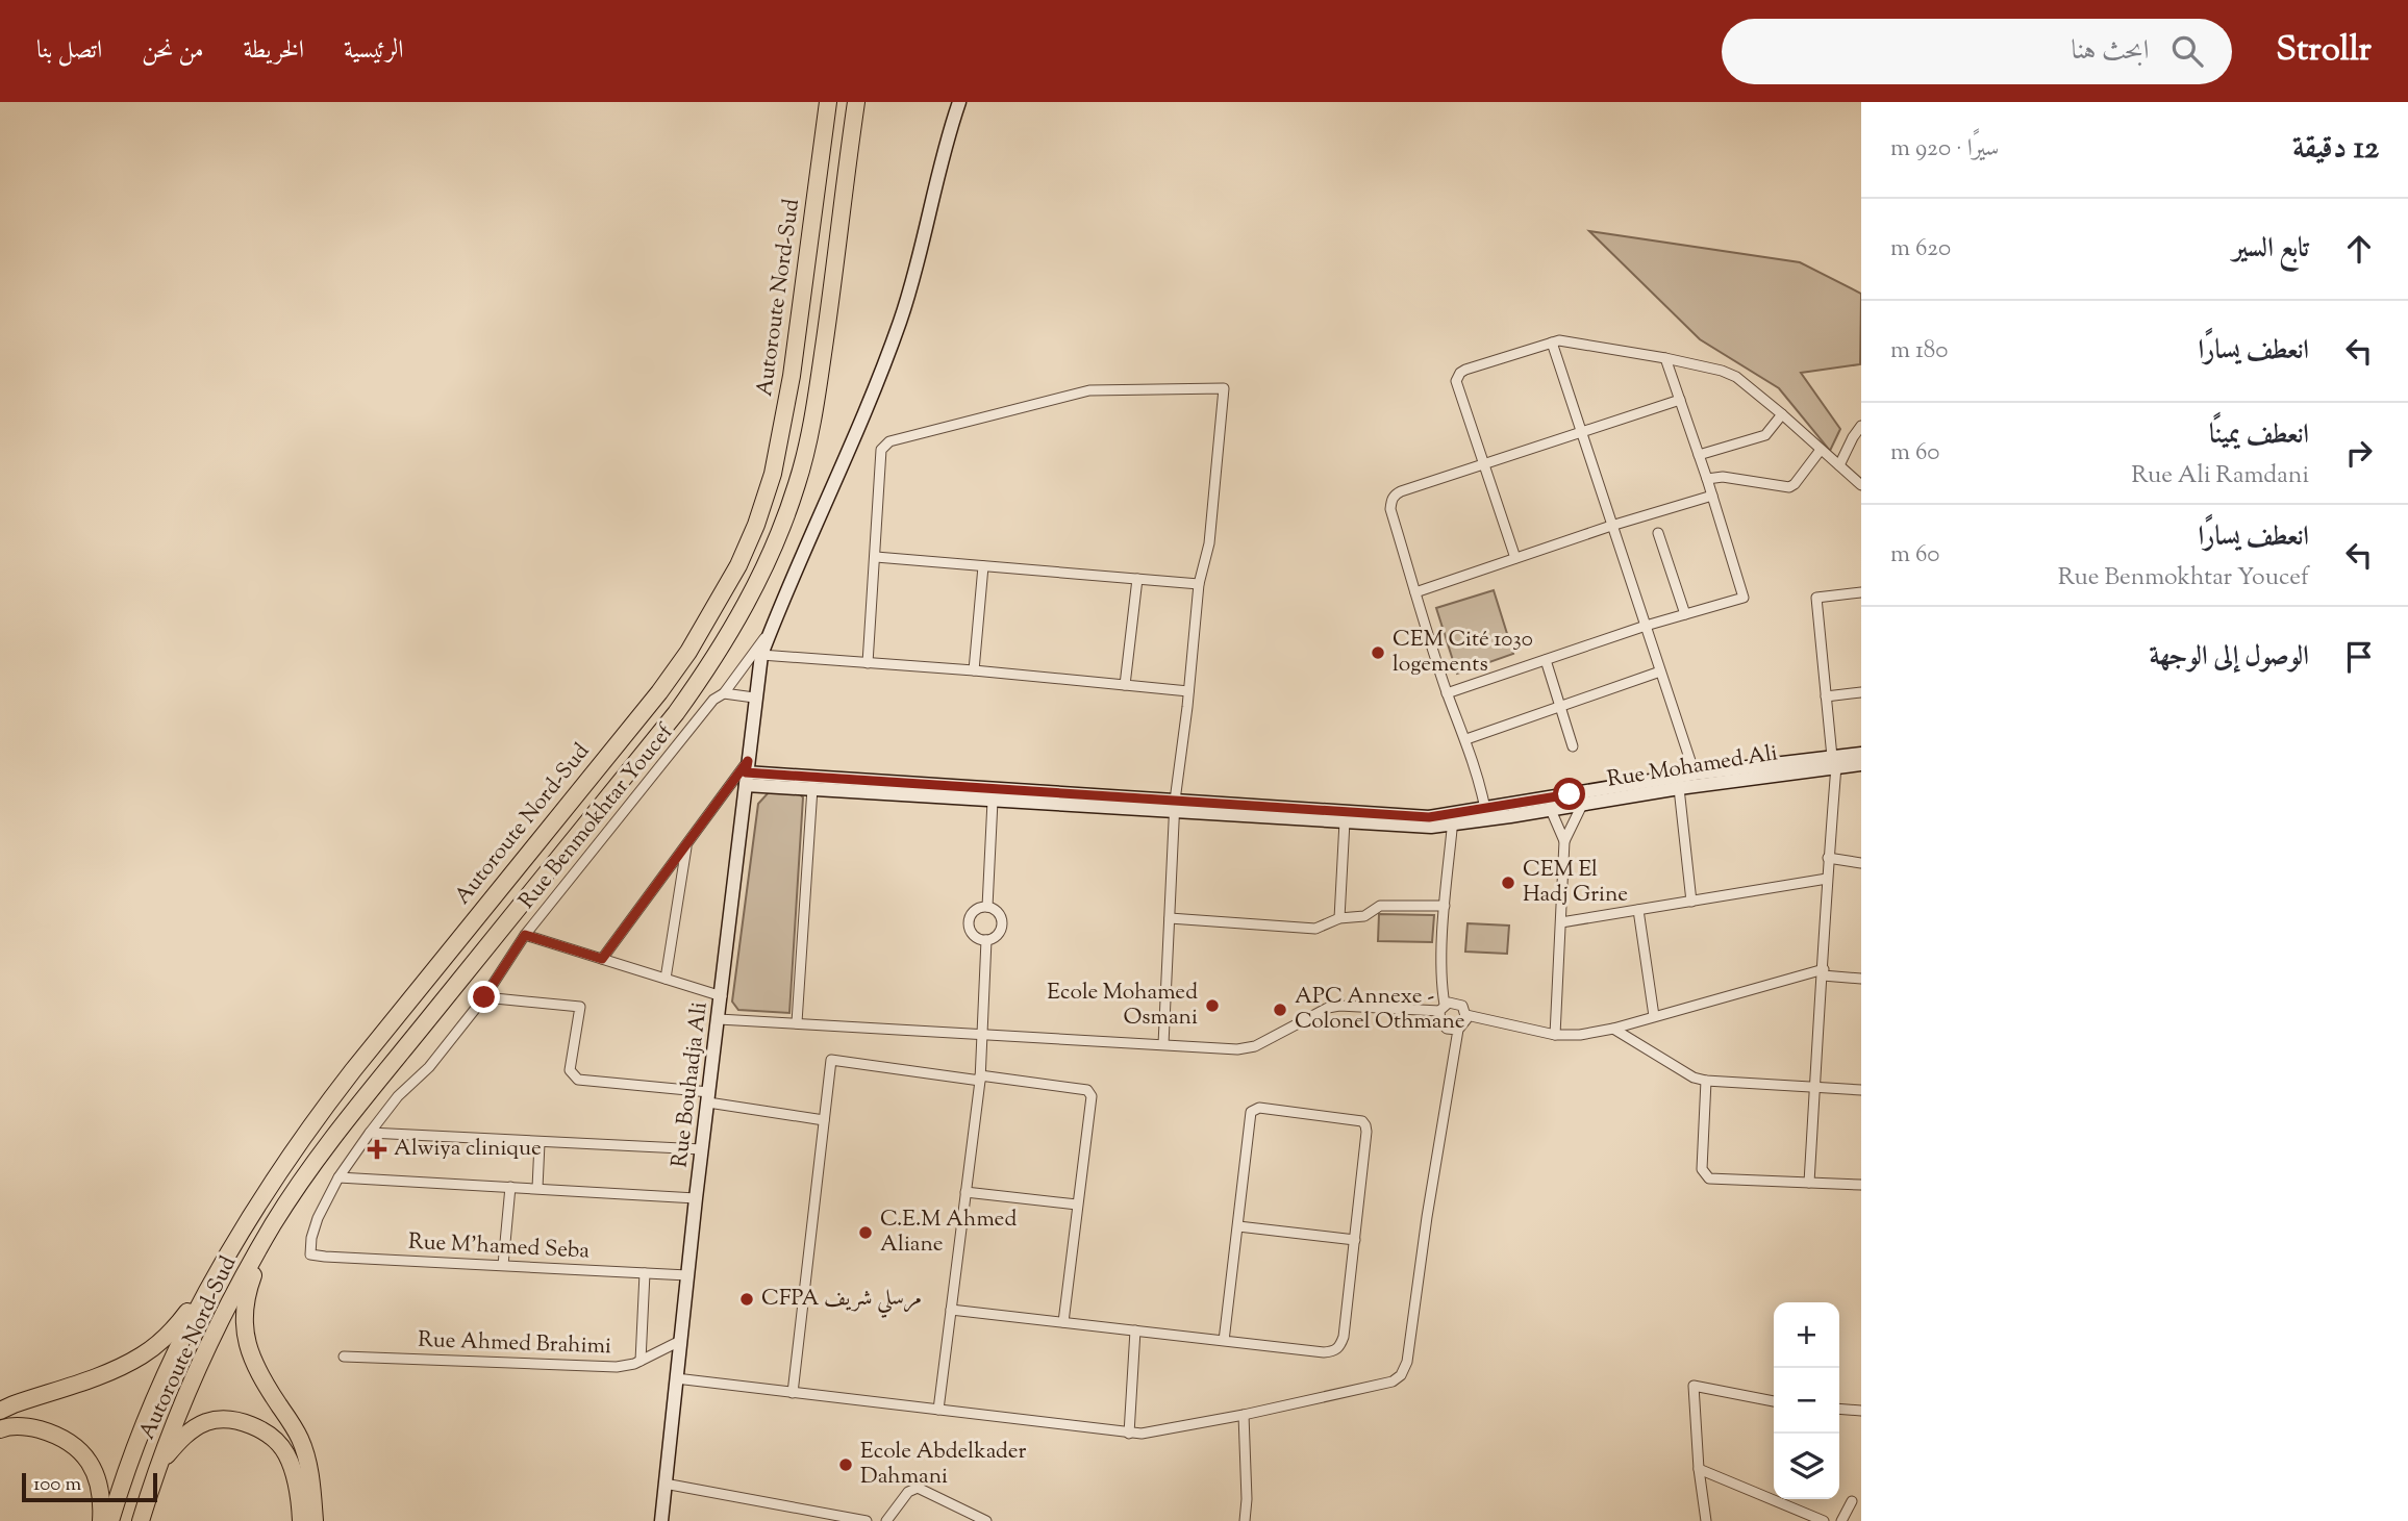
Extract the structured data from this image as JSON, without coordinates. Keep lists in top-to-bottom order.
{
  "streets": {
    "highway": ["Autoroute Nord-Sud"],
    "street": [
      "Rue Mohamed Ali",
      "Rue Benmokhtar Youcef",
      "Rue Bouhadja Ali",
      "Rue M'hamed Seba",
      "Rue Ahmed Brahimi"
    ]
  },
  "crossings": [
    ["Rue Mohamed Ali", "Rue Bouhadja Ali"],
    ["Rue Benmokhtar Youcef", "Rue Bouhadja Ali"],
    ["Rue Benmokhtar Youcef", "Rue M'hamed Seba"],
    ["Rue Bouhadja Ali", "Rue M'hamed Seba"],
    ["Rue Bouhadja Ali", "Rue Ahmed Brahimi"]
  ],
  "places": {
    "other": [
      "CEM Cité 1030 logements",
      "CEM El Hadj Grine",
      "Ecole Mohamed Osmani",
      "APC Annexe - Colonel Othmane",
      "C.E.M Ahmed Aliane",
      "CFPA مرسلي شريف",
      "Ecole Abdelkader Dahmani"
    ],
    "health": ["Alwiya clinique"]
  },
  "scale_bar": "100 m",
  "page": {
    "header": "Strollr",
    "search": "ابحث هنا",
    "nav": [
      "الرئيسية",
      "الخريطة",
      "من نحن",
      "اتصل بنا"
    ],
    "heading": ["12 دقيقة", "سيرًا · 920 m"],
    "list": [
      ["تابع السير", "620 m"],
      ["انعطف يسارًا", "180 m"],
      ["انعطف يمينًا", "Rue Ali Ramdani", "60 m"],
      ["انعطف يسارًا", "Rue Benmokhtar Youcef", "60 m"],
      "الوصول إلى الوجهة"
    ],
    "map_buttons": ["+", "−"],
    "scale": "100 m"
  }
}
